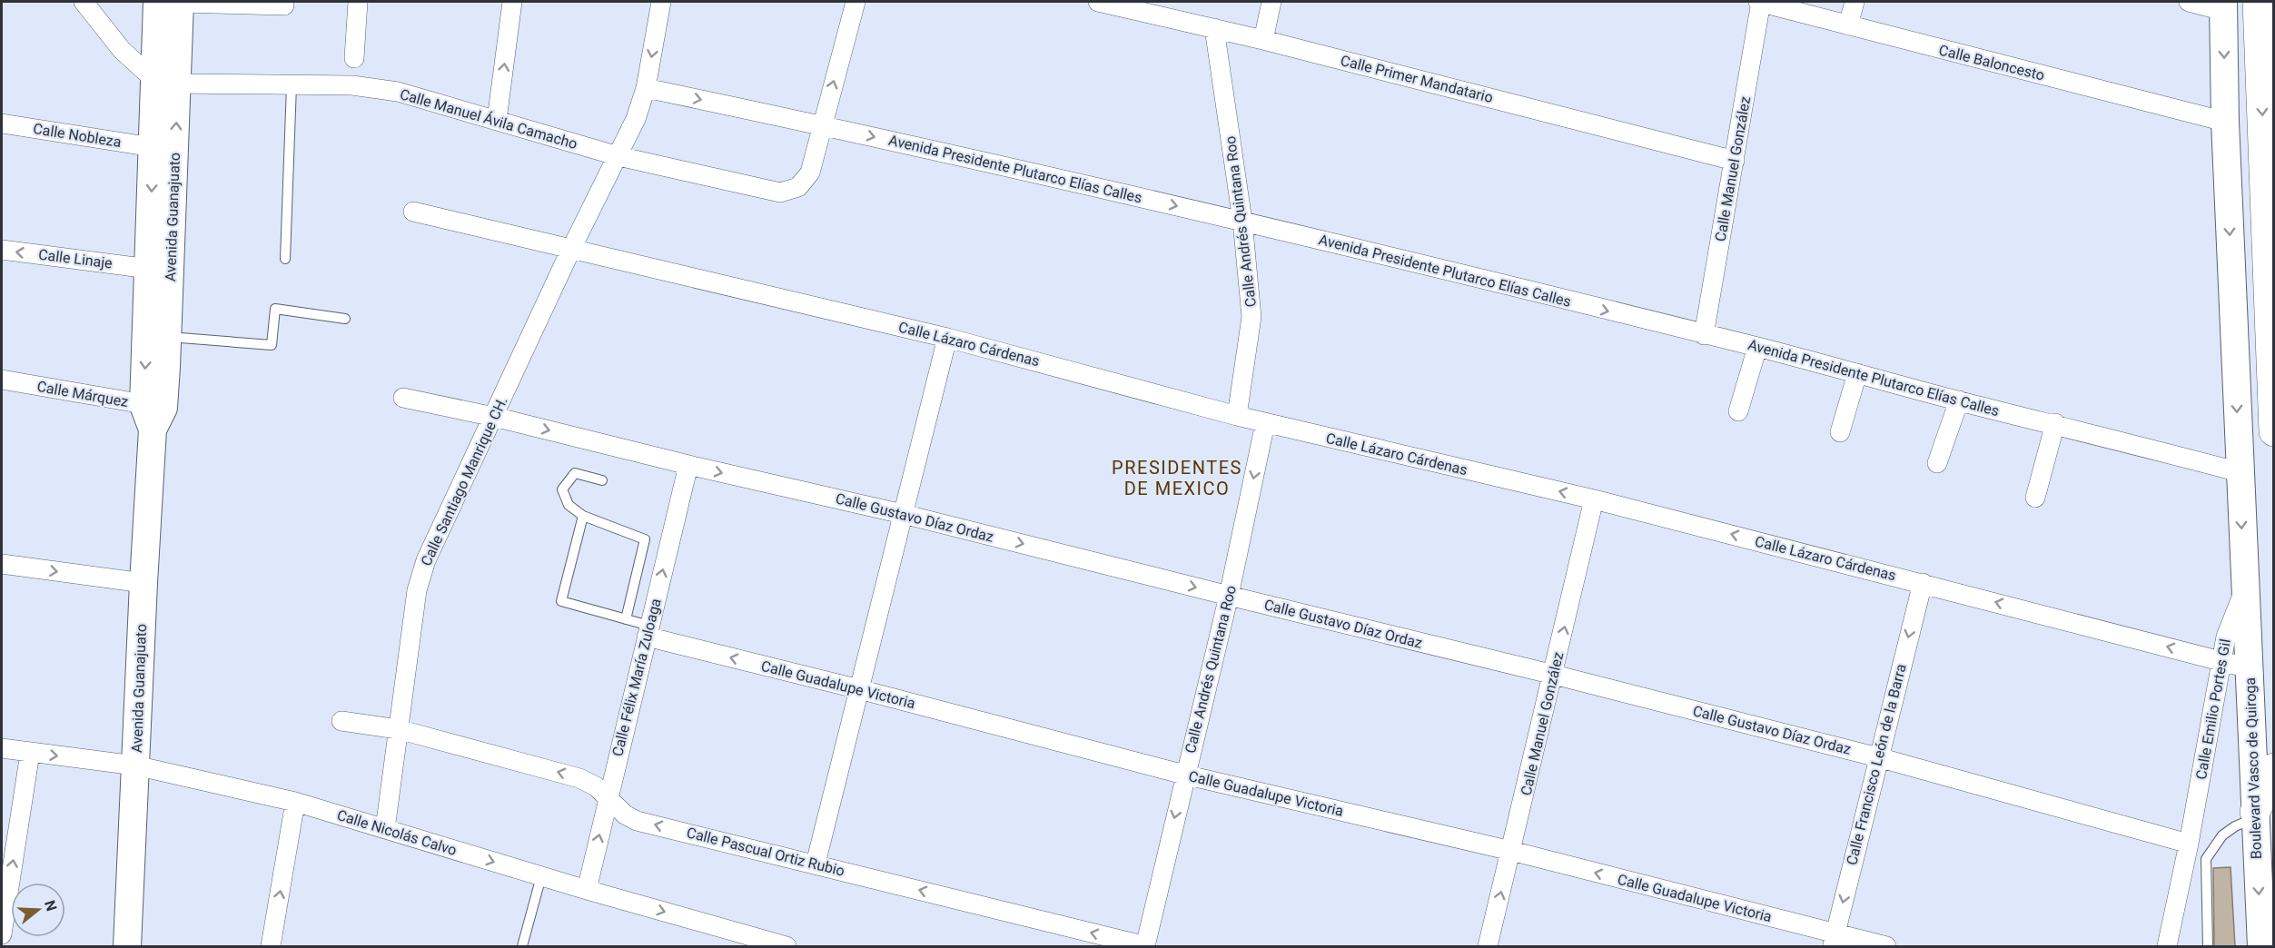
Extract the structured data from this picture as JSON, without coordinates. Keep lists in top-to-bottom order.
{
  "streets": {
    "street": [
      "Calle Baloncesto",
      "Calle Primer Mandatario",
      "Calle Manuel Ávila Camacho",
      "Calle Nobleza",
      "Avenida Presidente Plutarco Elías Calles",
      "Calle Manuel González",
      "Avenida Guanajuato",
      "Calle Andrés Quintana Roo",
      "Calle Linaje",
      "Calle Lázaro Cárdenas",
      "Calle Márquez",
      "Calle Santiago Manrique CH.",
      "Calle Gustavo Díaz Ordaz",
      "Calle Félix María Zuloaga",
      "Calle Guadalupe Victoria",
      "Calle Emilio Portes Gil",
      "Calle Francisco León de la Barra",
      "Boulevard Vasco de Quiroga",
      "Calle Nicolás Calvo",
      "Calle Pascual Ortiz Rubio"
    ]
  },
  "crossings": [
    ["Calle Baloncesto", "Calle Manuel González"],
    ["Calle Baloncesto", "Calle Emilio Portes Gil"],
    ["Calle Primer Mandatario", "Calle Manuel González"],
    ["Calle Primer Mandatario", "Calle Andrés Quintana Roo"],
    ["Calle Manuel Ávila Camacho", "Avenida Presidente Plutarco Elías Calles"],
    ["Calle Manuel Ávila Camacho", "Avenida Guanajuato"],
    ["Calle Manuel Ávila Camacho", "Calle Santiago Manrique CH."],
    ["Calle Nobleza", "Avenida Guanajuato"],
    ["Avenida Presidente Plutarco Elías Calles", "Calle Manuel González"],
    ["Avenida Presidente Plutarco Elías Calles", "Calle Andrés Quintana Roo"],
    ["Avenida Presidente Plutarco Elías Calles", "Calle Santiago Manrique CH."],
    ["Avenida Presidente Plutarco Elías Calles", "Calle Emilio Portes Gil"],
    ["Calle Manuel González", "Calle Lázaro Cárdenas"],
    ["Calle Manuel González", "Calle Gustavo Díaz Ordaz"],
    ["Calle Manuel González", "Calle Guadalupe Victoria"],
    ["Avenida Guanajuato", "Calle Linaje"],
    ["Avenida Guanajuato", "Calle Márquez"],
    ["Avenida Guanajuato", "Calle Nicolás Calvo"],
    ["Calle Andrés Quintana Roo", "Calle Lázaro Cárdenas"],
    ["Calle Andrés Quintana Roo", "Calle Gustavo Díaz Ordaz"],
    ["Calle Andrés Quintana Roo", "Calle Guadalupe Victoria"],
    ["Calle Andrés Quintana Roo", "Calle Pascual Ortiz Rubio"],
    ["Calle Lázaro Cárdenas", "Calle Santiago Manrique CH."],
    ["Calle Lázaro Cárdenas", "Calle Emilio Portes Gil"],
    ["Calle Lázaro Cárdenas", "Calle Francisco León de la Barra"],
    ["Calle Lázaro Cárdenas", "Boulevard Vasco de Quiroga"],
    ["Calle Santiago Manrique CH.", "Calle Gustavo Díaz Ordaz"],
    ["Calle Santiago Manrique CH.", "Calle Nicolás Calvo"],
    ["Calle Santiago Manrique CH.", "Calle Pascual Ortiz Rubio"],
    ["Calle Gustavo Díaz Ordaz", "Calle Félix María Zuloaga"],
    ["Calle Gustavo Díaz Ordaz", "Calle Emilio Portes Gil"],
    ["Calle Gustavo Díaz Ordaz", "Calle Francisco León de la Barra"],
    ["Calle Félix María Zuloaga", "Calle Guadalupe Victoria"],
    ["Calle Félix María Zuloaga", "Calle Nicolás Calvo"],
    ["Calle Félix María Zuloaga", "Calle Pascual Ortiz Rubio"],
    ["Calle Guadalupe Victoria", "Calle Francisco León de la Barra"],
    ["Calle Emilio Portes Gil", "Boulevard Vasco de Quiroga"]
  ],
  "one_way": [
    "Avenida Presidente Plutarco Elías Calles",
    "Calle Andrés Quintana Roo",
    "Calle Linaje",
    "Calle Lázaro Cárdenas",
    "Calle Gustavo Díaz Ordaz",
    "Calle Félix María Zuloaga",
    "Calle Guadalupe Victoria",
    "Calle Emilio Portes Gil",
    "Calle Francisco León de la Barra",
    "Boulevard Vasco de Quiroga",
    "Calle Nicolás Calvo",
    "Calle Pascual Ortiz Rubio"
  ],
  "districts": ["PRESIDENTES DE MEXICO"],
  "north": "right"
}
